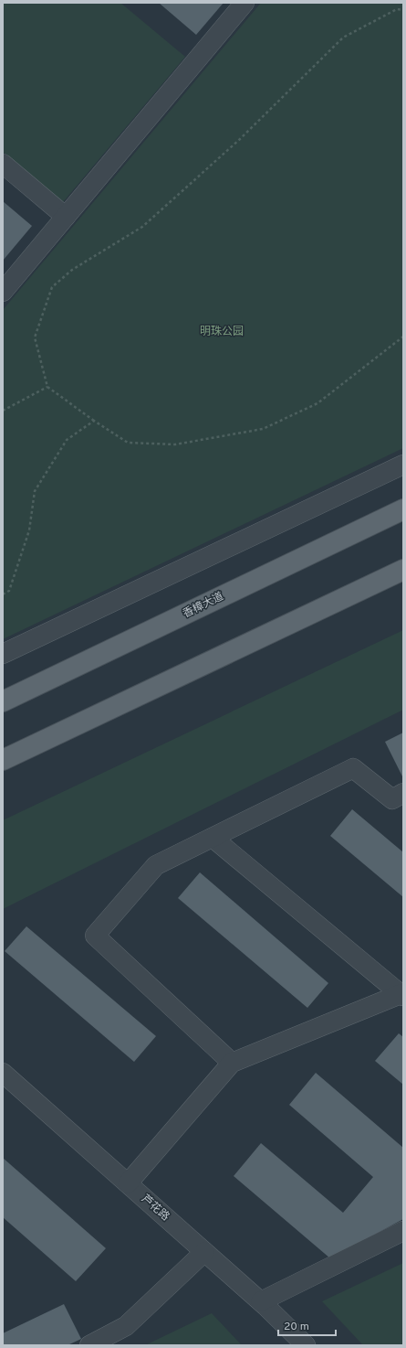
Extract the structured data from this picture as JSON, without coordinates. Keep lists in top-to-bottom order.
{
  "streets": {
    "main road": ["香樟大道"],
    "street": ["芦花路"]
  },
  "parks": ["明珠公园"],
  "scale_bar": "20 m"
}
